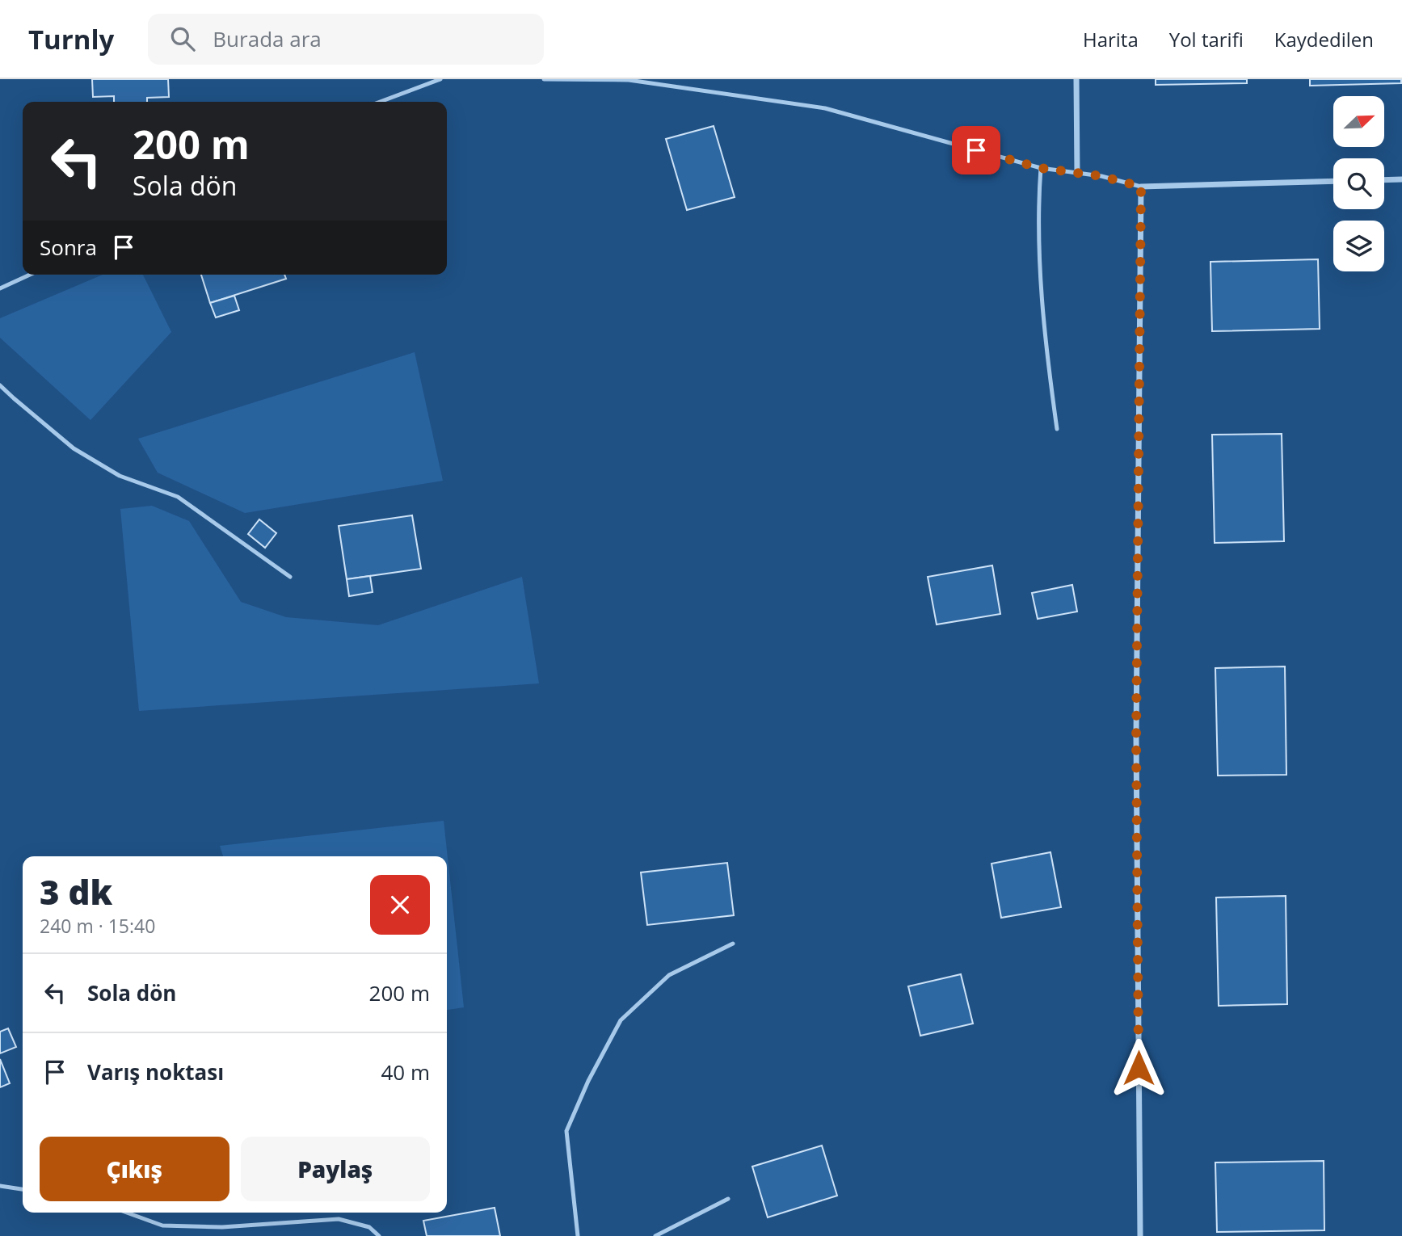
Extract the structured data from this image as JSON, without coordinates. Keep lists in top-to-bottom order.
{
  "north": "top right",
  "page": {
    "header": "Turnly",
    "search": "Burada ara",
    "nav": ["Harita", "Yol tarifi", "Kaydedilen"],
    "turn": ["200 m", "Sola dön"],
    "then": "Sonra",
    "heading": ["3 dk", "240 m · 15:40"],
    "list": [
      {
        "name": "Sola dön",
        "value": "200 m"
      },
      {
        "name": "Varış noktası",
        "value": "40 m"
      }
    ],
    "buttons": ["Çıkış", "Paylaş"]
  }
}
